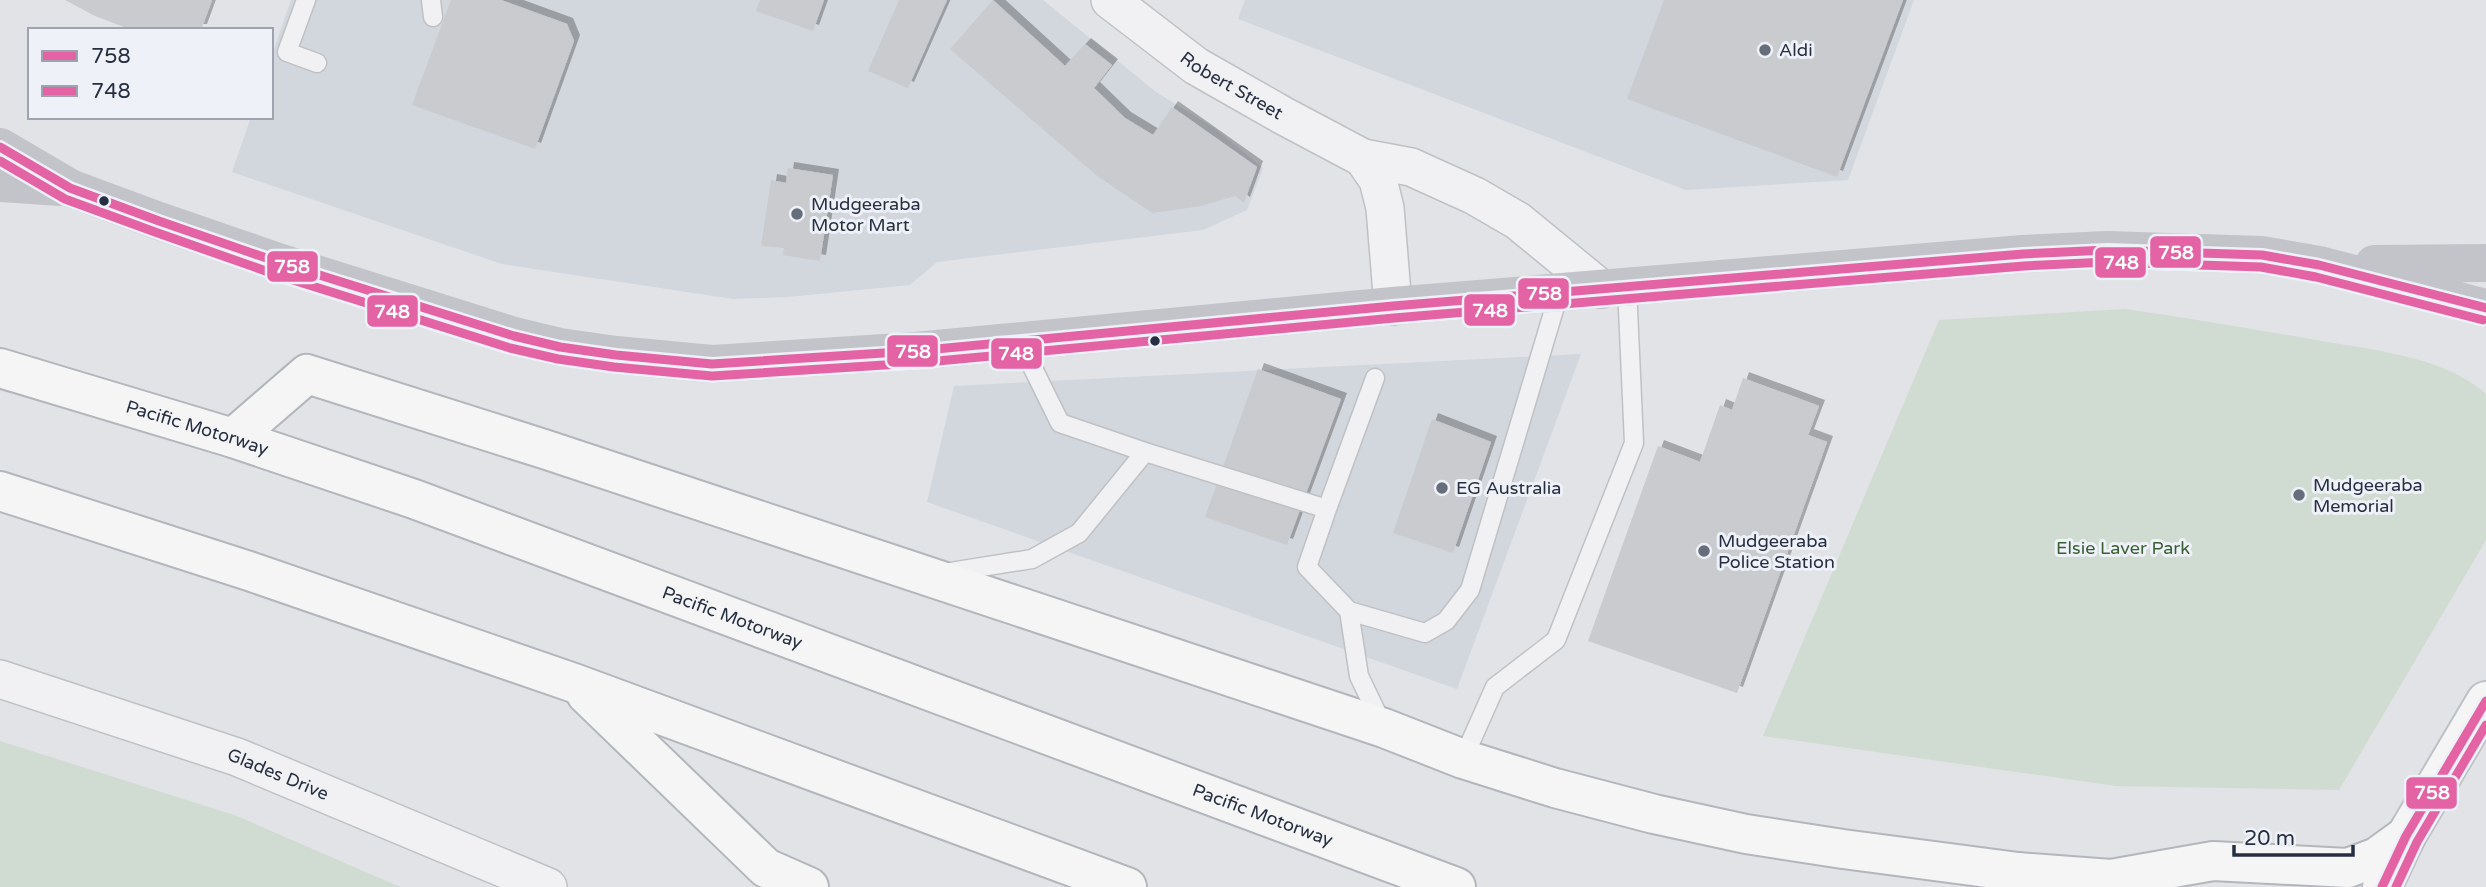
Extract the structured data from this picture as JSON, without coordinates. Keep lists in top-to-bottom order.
{
  "streets": {
    "main road": ["Pacific Motorway"],
    "street": ["Robert Street", "Glades Drive"]
  },
  "parks": ["Elsie Laver Park"],
  "places": [
    "Aldi",
    "Mudgeeraba Motor Mart",
    "EG Australia",
    "Mudgeeraba Memorial",
    "Mudgeeraba Police Station"
  ],
  "lines": ["transit line 758", "transit line 748"],
  "legend": ["758", "748"],
  "scale_bar": "20 m"
}
